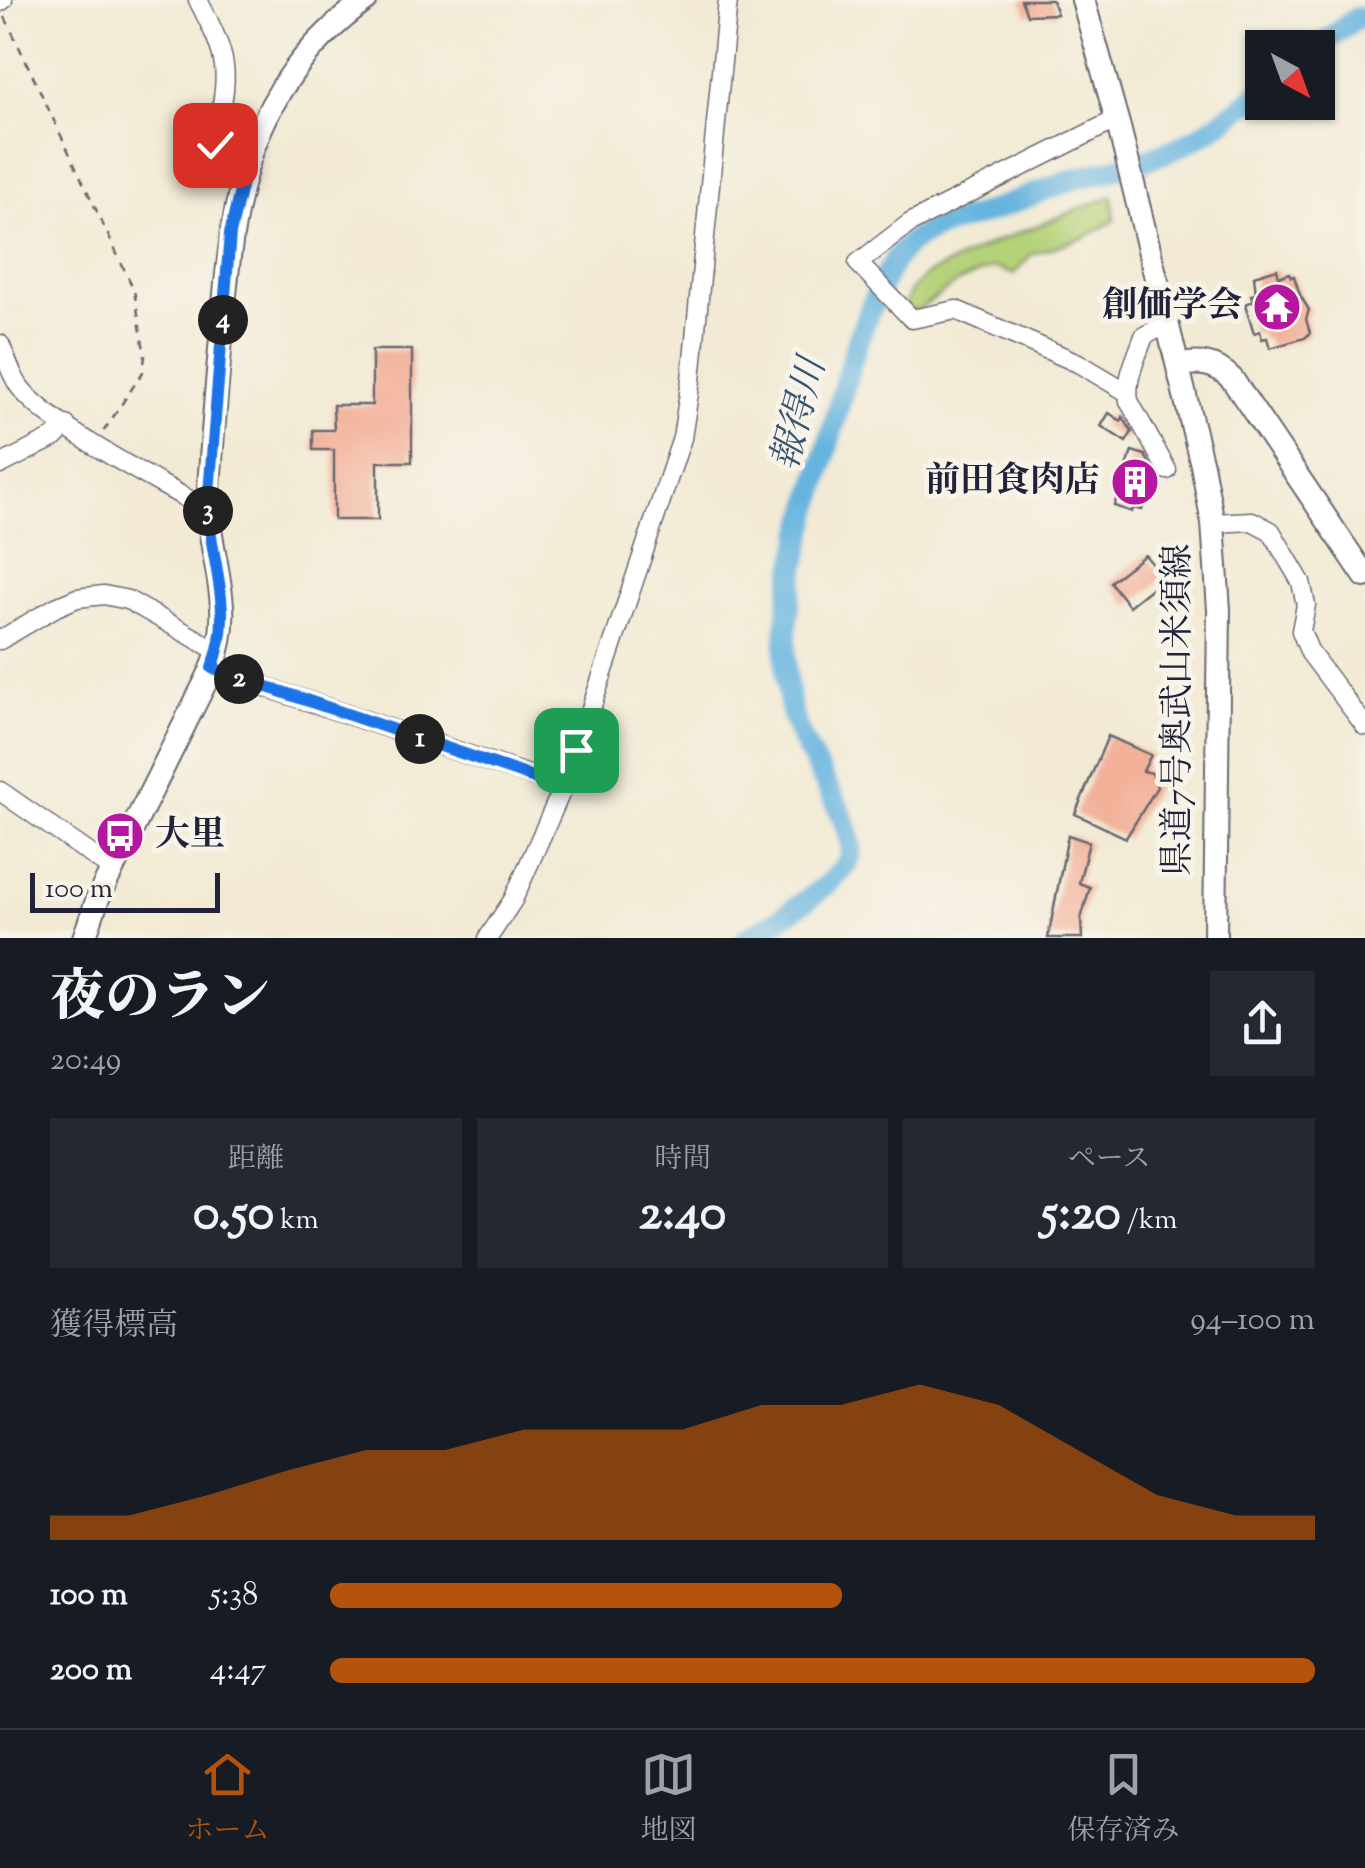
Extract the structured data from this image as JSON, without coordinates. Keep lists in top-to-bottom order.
{
  "streets": {
    "main road": ["県道7号奥武山米須線"]
  },
  "water": ["報得川"],
  "places": {
    "temple": ["創価学会"],
    "building": ["前田食肉店"],
    "bus stop": ["大里"]
  },
  "scale_bar": "100 m",
  "north": "bottom right",
  "page": {
    "pins": [
      "4",
      "3",
      "2",
      "1"
    ],
    "scale": "100 m",
    "heading": ["夜のラン", "20:49"],
    "stats": [
      ["距離", "0.50 km"],
      ["時間", "2:40"],
      ["ペース", "5:20 /km"]
    ],
    "chart": ["獲得標高", "94–100 m"],
    "list": [
      {
        "name": "100 m",
        "note": "5:38"
      },
      {
        "name": "200 m",
        "note": "4:47"
      }
    ],
    "tabs": ["ホーム", "地図", "保存済み"]
  }
}
